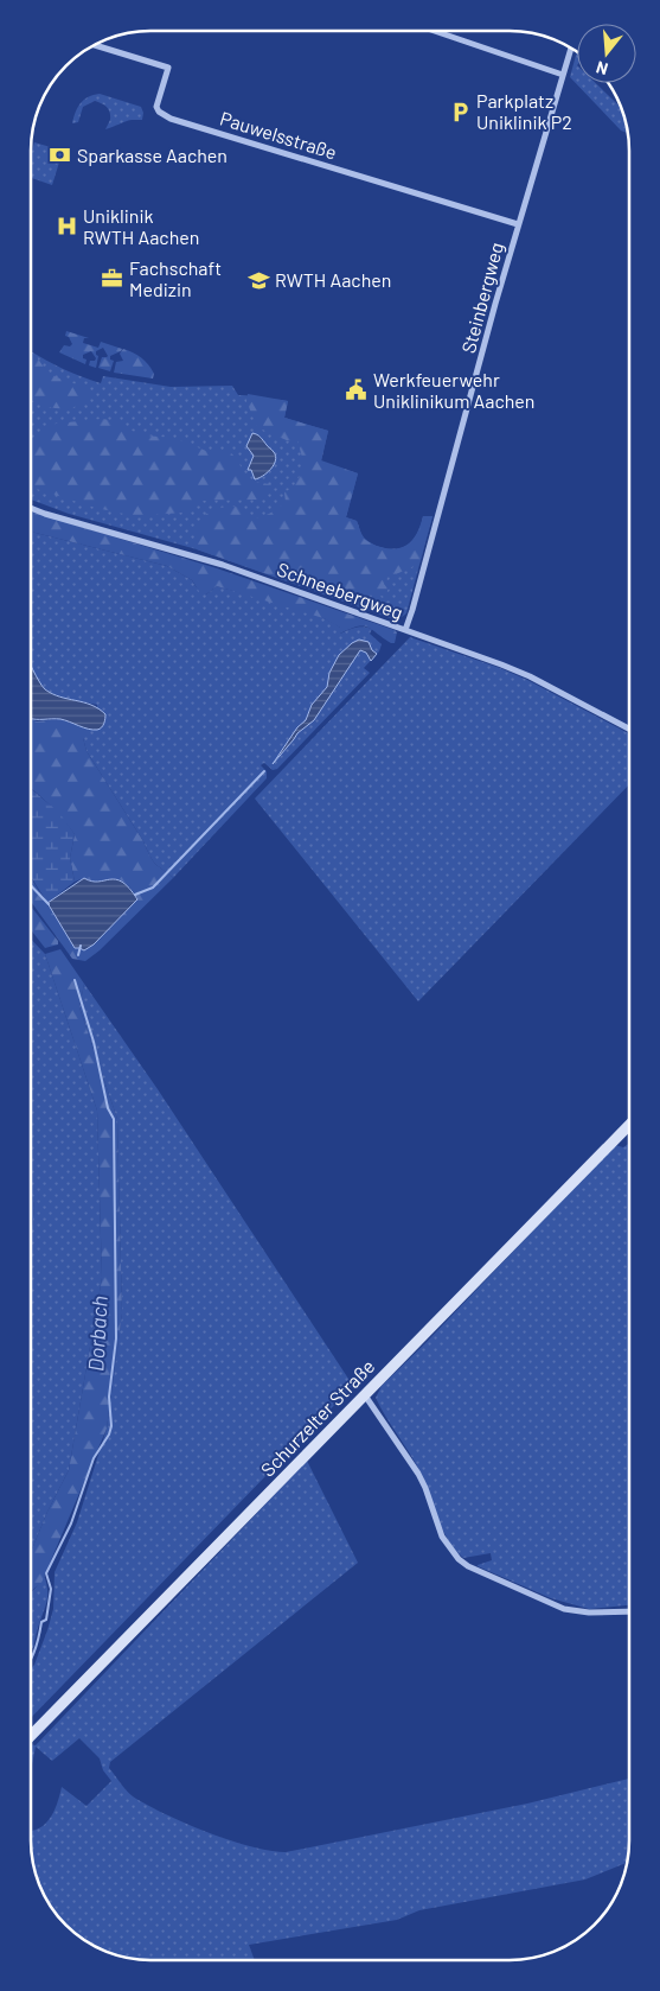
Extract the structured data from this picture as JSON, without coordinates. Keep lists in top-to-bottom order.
{
  "streets": {
    "street": [
      "Pauwelsstraße",
      "Steinbergweg",
      "Schneebergweg",
      "Schurzelter Straße"
    ]
  },
  "crossings": [
    ["Pauwelsstraße", "Steinbergweg"],
    ["Steinbergweg", "Schneebergweg"]
  ],
  "water": ["Dorbach"],
  "places": {
    "parking": ["Parkplatz Uniklinik P2"],
    "bank": ["Sparkasse Aachen"],
    "hospital": ["Uniklinik RWTH Aachen"],
    "office": ["Fachschaft Medizin"],
    "school or university": ["RWTH Aachen"],
    "public building": ["Werkfeuerwehr Uniklinikum Aachen"]
  },
  "north": "bottom"
}
